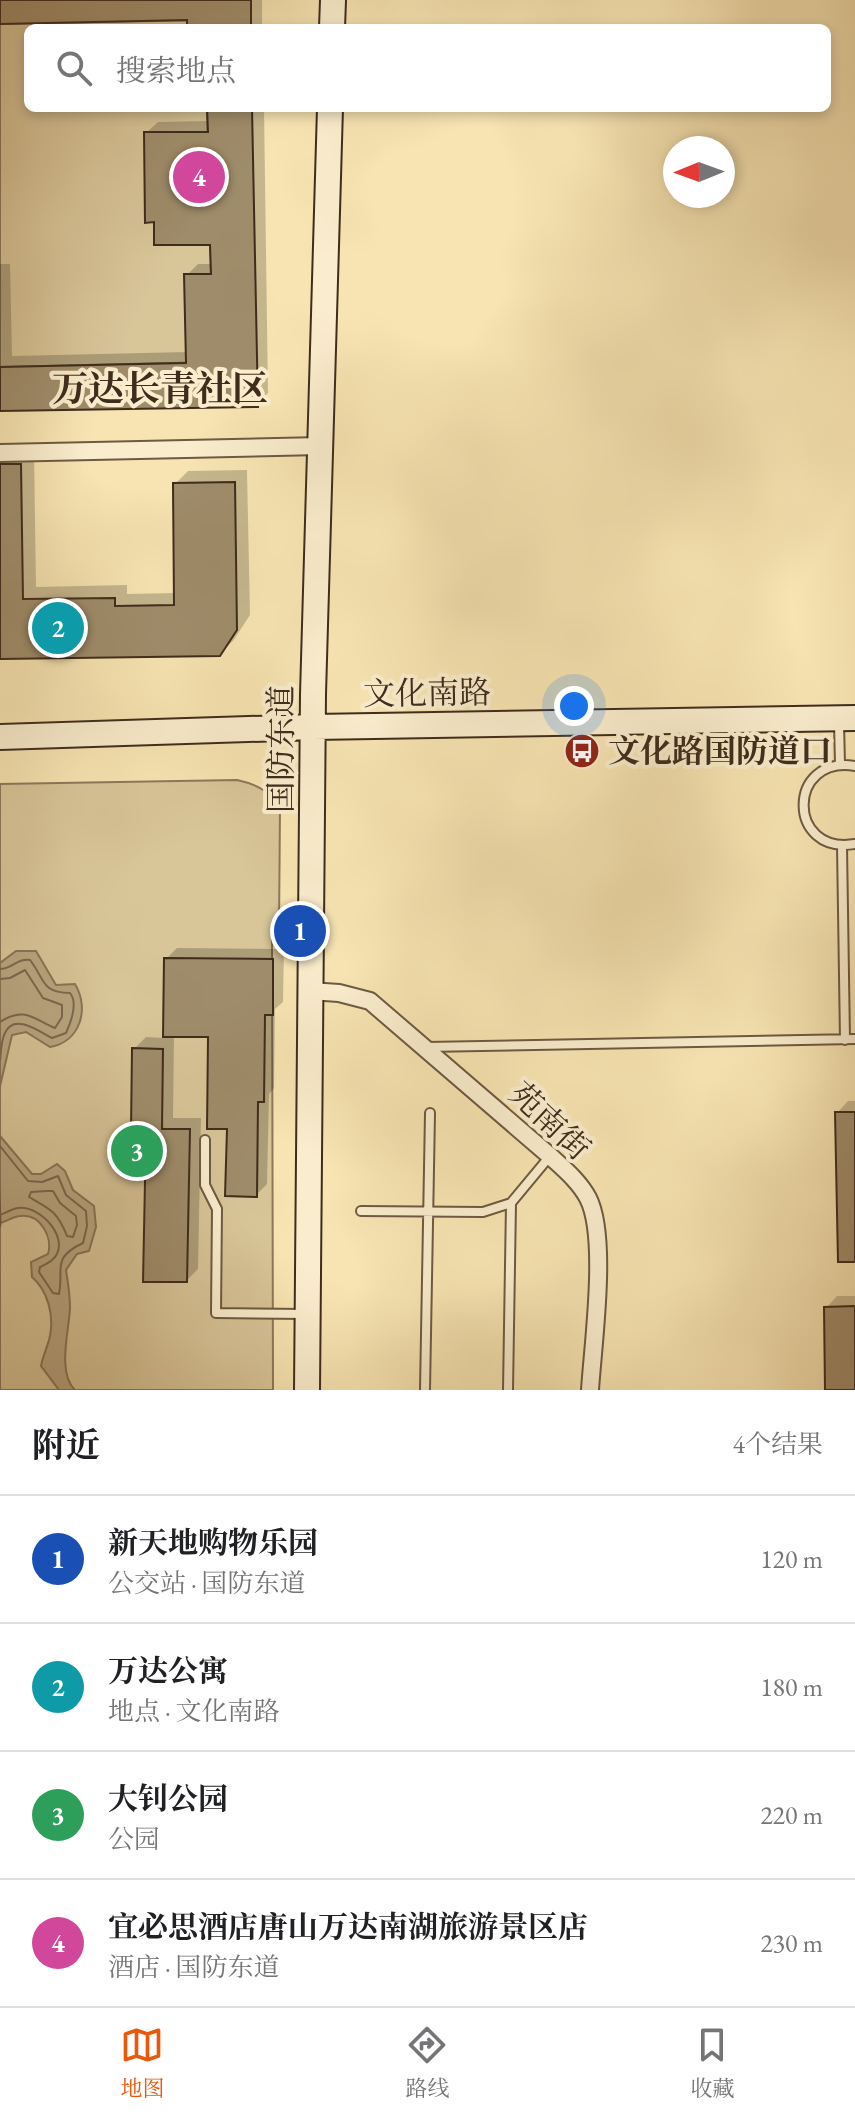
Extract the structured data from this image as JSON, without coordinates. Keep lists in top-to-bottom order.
{
  "streets": {
    "street": ["文化南路", "国防东道", "苑南街"]
  },
  "crossings": [
    ["文化南路", "国防东道"],
    ["国防东道", "苑南街"]
  ],
  "districts": ["万达长青社区"],
  "places": {
    "bus stop": ["文化路国防道口"]
  },
  "north": "left",
  "page": {
    "search": "搜索地点",
    "pins": [
      "4",
      "2",
      "1",
      "3"
    ],
    "heading": ["附近", "4个结果"],
    "list": [
      {
        "mark": "1",
        "name": "新天地购物乐园",
        "note": "公交站 · 国防东道",
        "value": "120 m"
      },
      {
        "mark": "2",
        "name": "万达公寓",
        "note": "地点 · 文化南路",
        "value": "180 m"
      },
      {
        "mark": "3",
        "name": "大钊公园",
        "note": "公园",
        "value": "220 m"
      },
      {
        "mark": "4",
        "name": "宜必思酒店唐山万达南湖旅游景区店",
        "note": "酒店 · 国防东道",
        "value": "230 m"
      }
    ],
    "nav": ["地图", "路线", "收藏"]
  }
}
